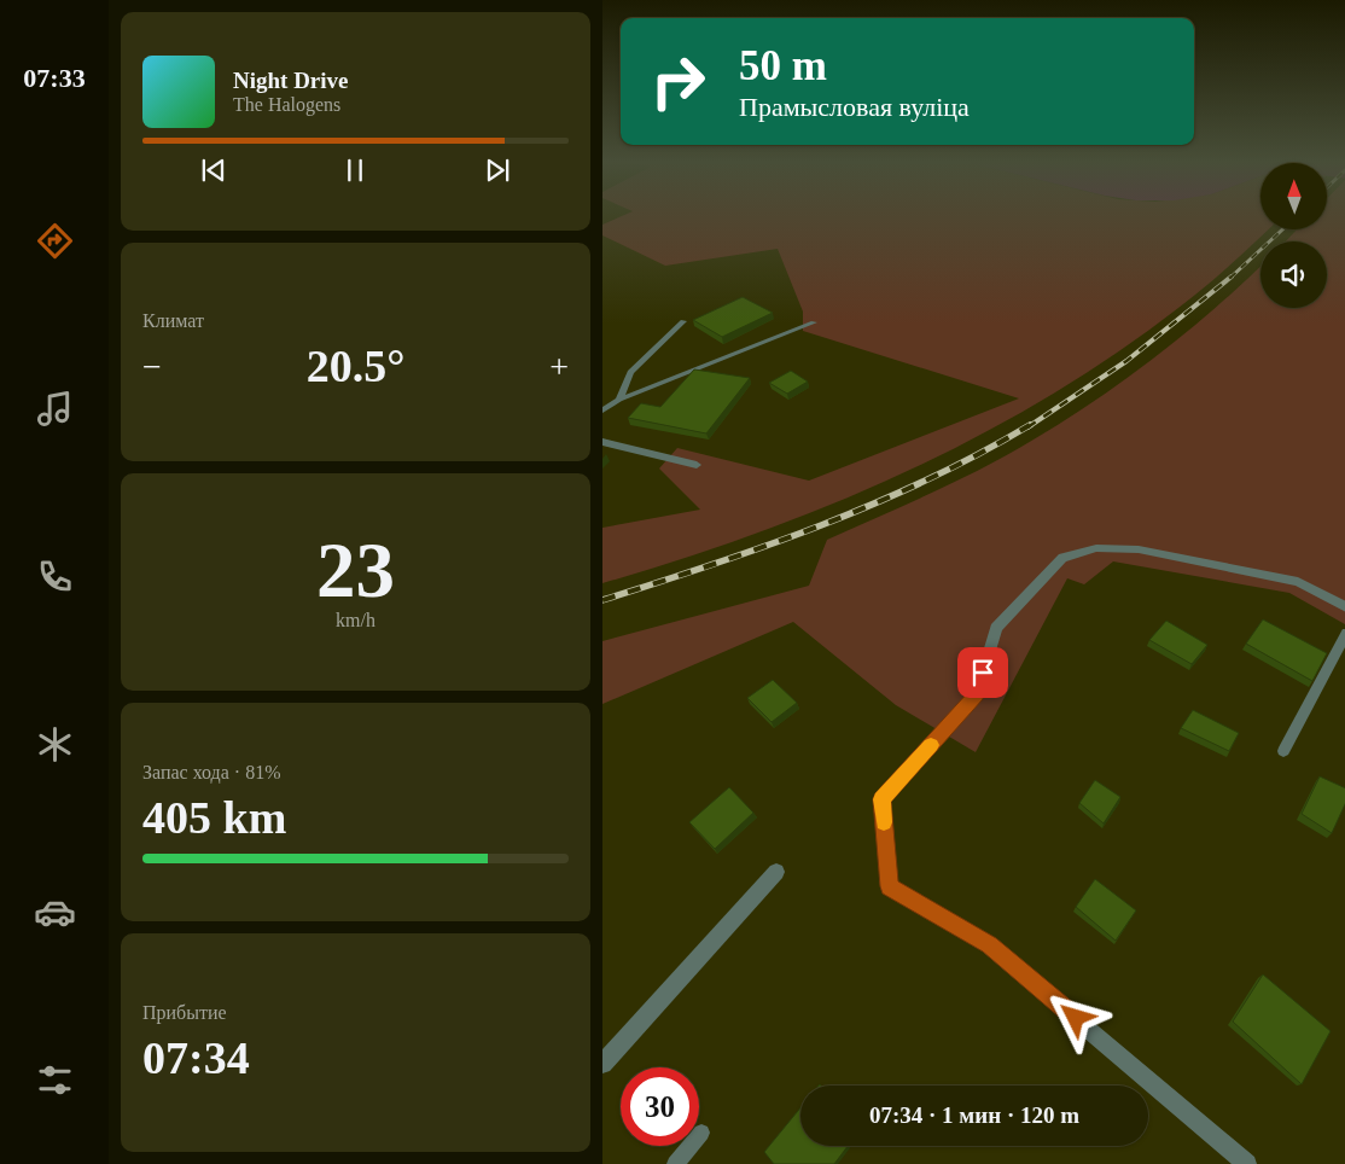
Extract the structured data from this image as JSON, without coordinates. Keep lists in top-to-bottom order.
{
  "north": "top",
  "page": {
    "tabs": "07:33",
    "turn": ["50 m", "Прамысловая вуліца"],
    "song": ["Night Drive", "The Halogens"],
    "tile": [
      "Климат",
      ["23", "km/h"],
      ["Запас хода · 81%", "405 km"],
      ["Прибытие", "07:34"]
    ],
    "heat": ["−", "20.5°", "+"],
    "limit": "30",
    "trip": "07:34 · 1 мин · 120 m"
  }
}
